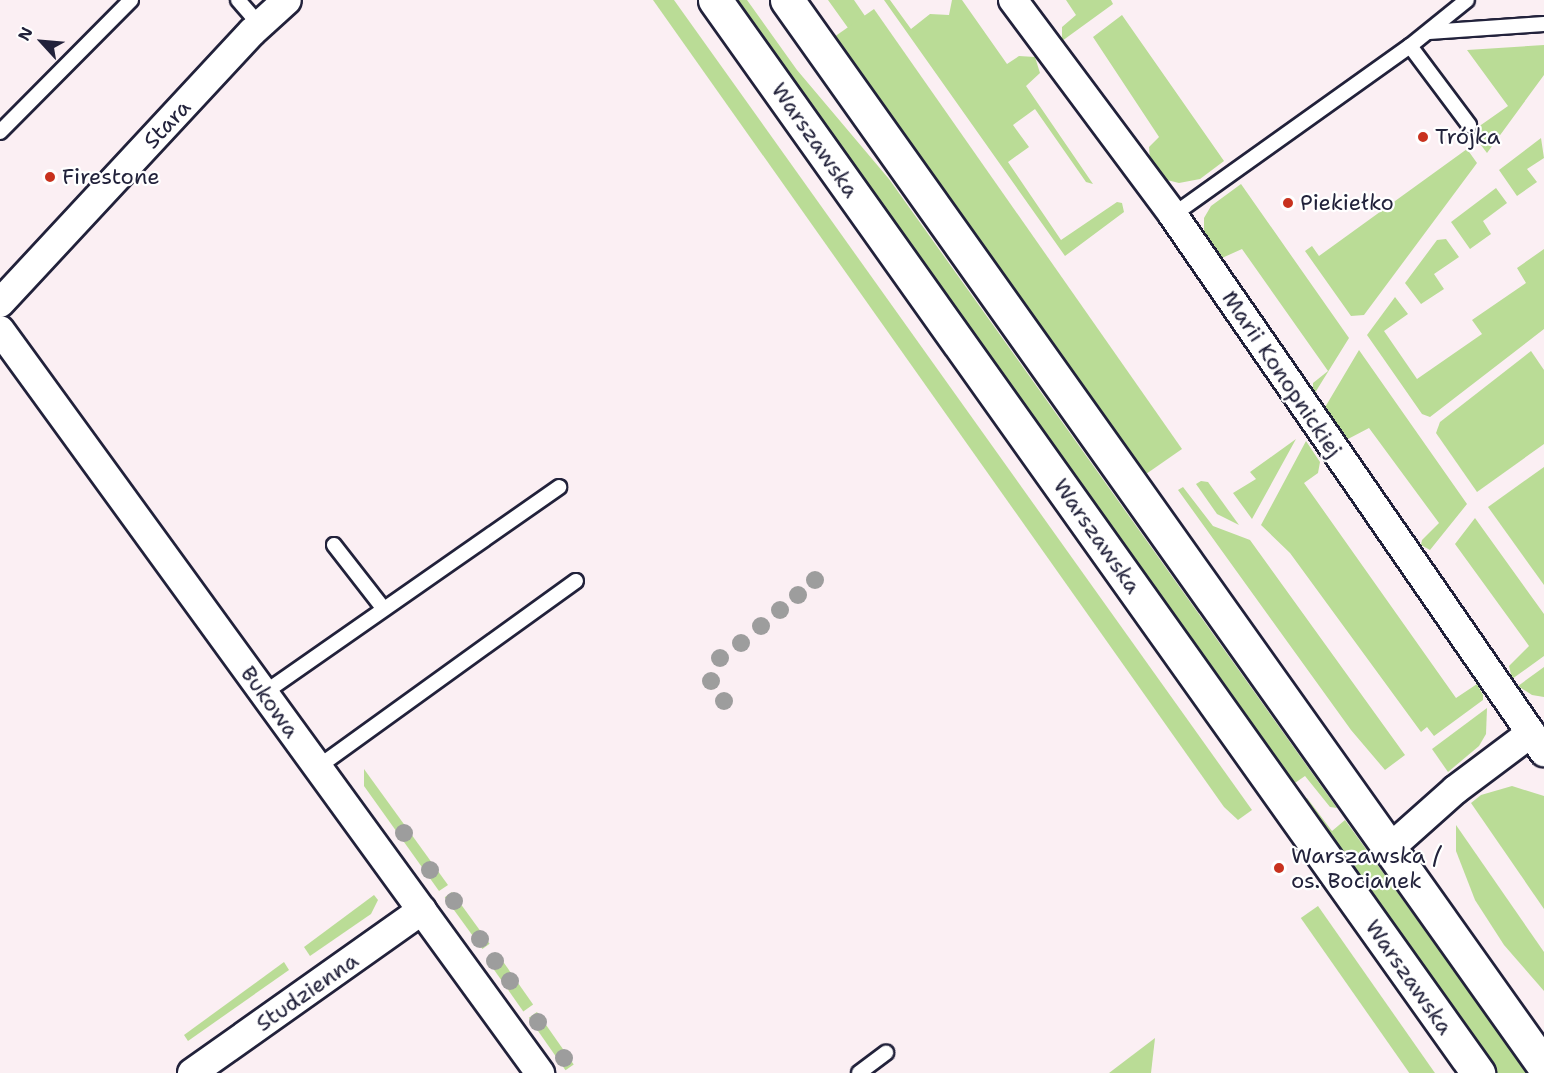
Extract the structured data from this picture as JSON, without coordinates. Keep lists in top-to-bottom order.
{
  "streets": {
    "main road": ["Warszawska"],
    "street": [
      "Stara",
      "Marii Konopnickiej",
      "Bukowa",
      "Studzienna"
    ]
  },
  "crossings": [
    ["Bukowa", "Studzienna"]
  ],
  "places": [
    "Trójka",
    "Firestone",
    "Piekiełko",
    "Warszawska / os. Bocianek"
  ],
  "north": "top left"
}
